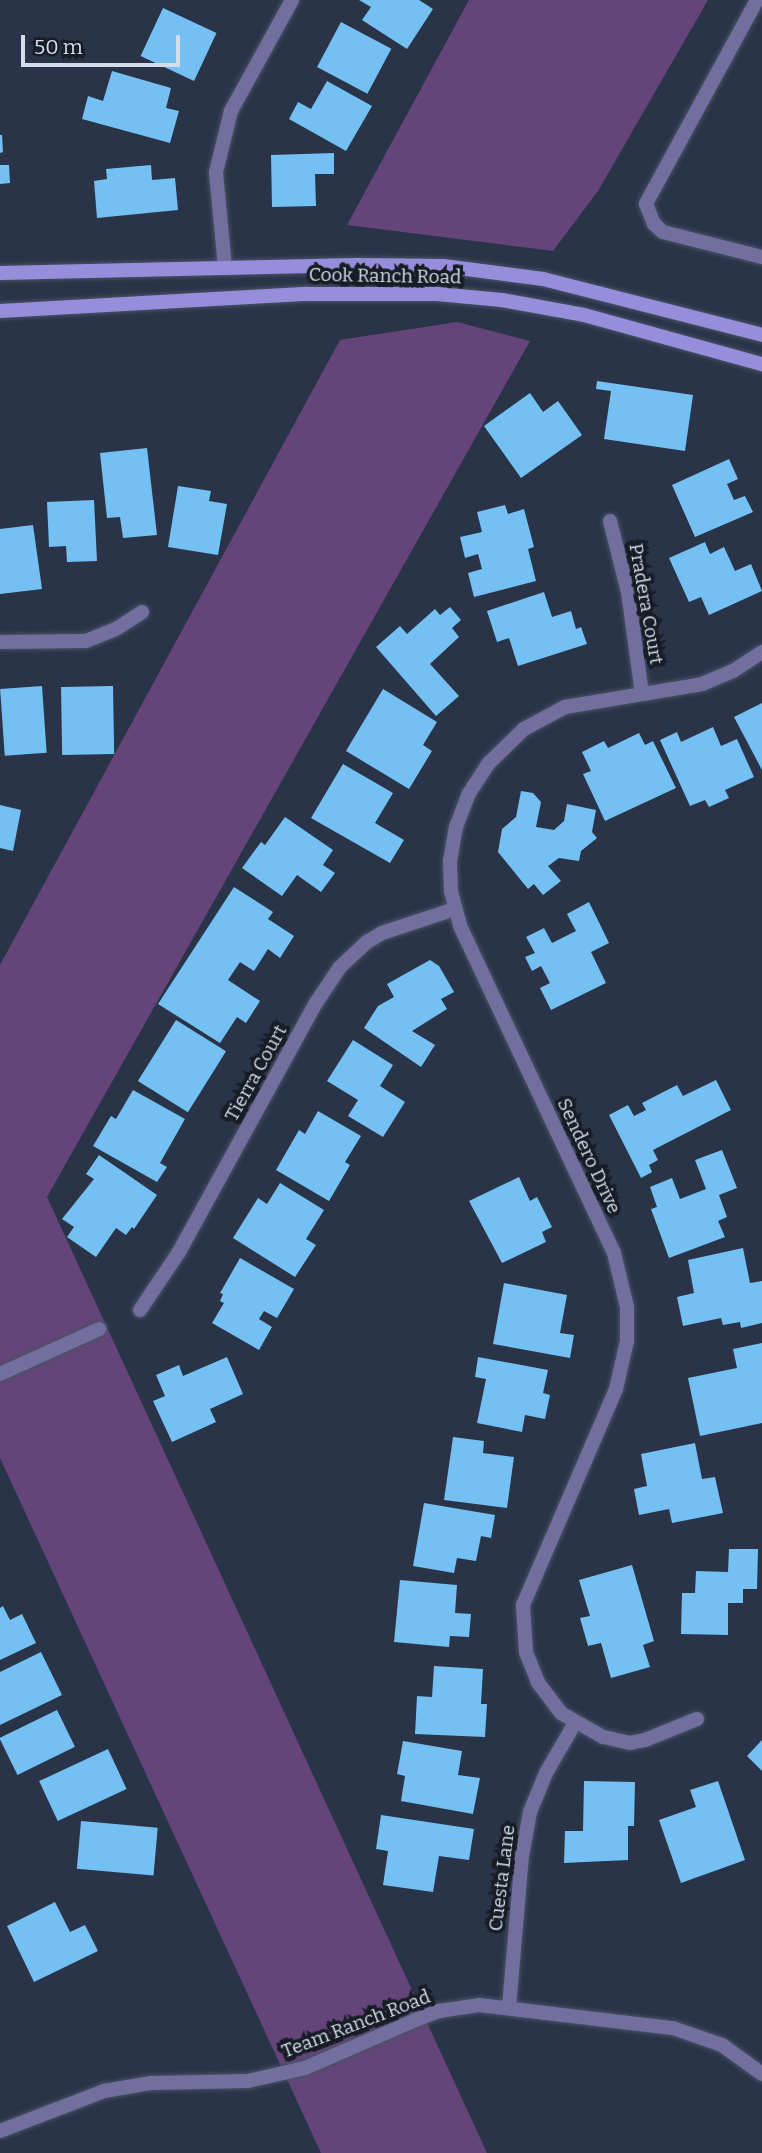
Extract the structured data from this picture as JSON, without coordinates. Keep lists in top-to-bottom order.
{
  "streets": {
    "street": [
      "Cook Ranch Road",
      "Pradera Court",
      "Tierra Court",
      "Sendero Drive",
      "Cuesta Lane",
      "Team Ranch Road"
    ]
  },
  "crossings": [
    ["Pradera Court", "Sendero Drive"],
    ["Tierra Court", "Sendero Drive"],
    ["Sendero Drive", "Cuesta Lane"],
    ["Cuesta Lane", "Team Ranch Road"]
  ],
  "scale_bar": "50 m"
}
